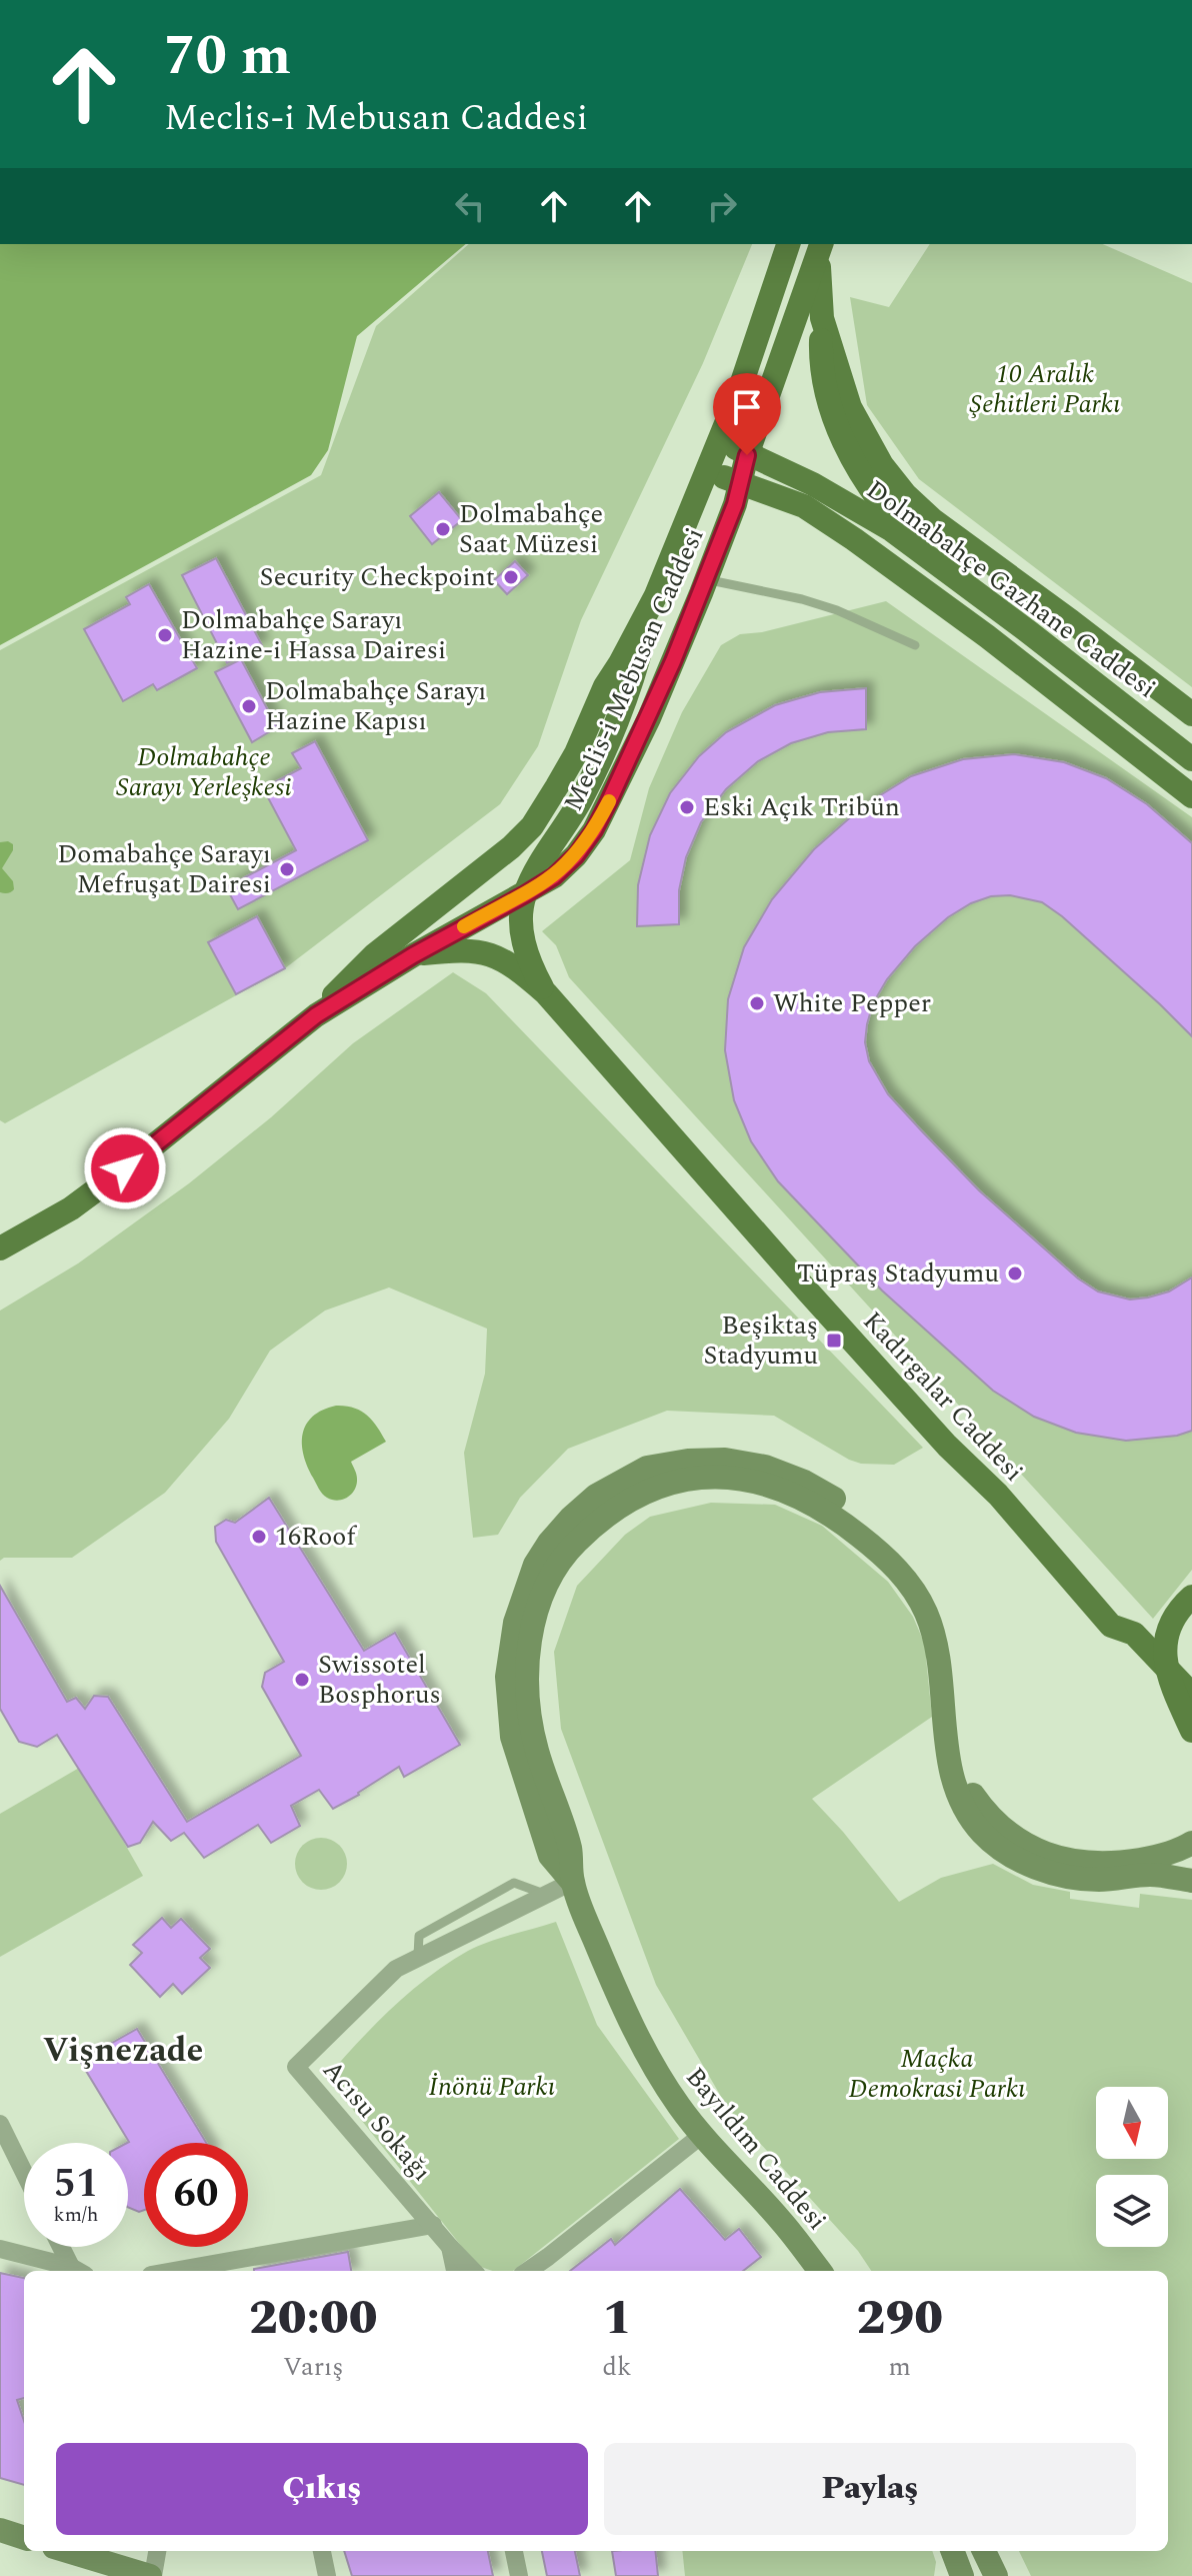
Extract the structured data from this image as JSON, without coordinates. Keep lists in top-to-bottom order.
{
  "streets": {
    "main road": [
      "Dolmabahçe Gazhane Caddesi",
      "Meclis-i Mebusan Caddesi",
      "Kadırgalar Caddesi",
      "Bayıldım Caddesi"
    ],
    "street": ["Acısu Sokağı"]
  },
  "crossings": [
    ["Dolmabahçe Gazhane Caddesi", "Meclis-i Mebusan Caddesi"],
    ["Meclis-i Mebusan Caddesi", "Kadırgalar Caddesi"],
    ["Acısu Sokağı", "Bayıldım Caddesi"]
  ],
  "districts": ["Vişnezade"],
  "parks": [
    "10 Aralık Şehitleri Parkı",
    "Dolmabahçe Sarayı Yerleşkesi",
    "Maçka Demokrasi Parkı",
    "İnönü Parkı"
  ],
  "places": {
    "other": [
      "Dolmabahçe Saat Müzesi",
      "Security Checkpoint",
      "Dolmabahçe Sarayı Hazine-i Hassa Dairesi",
      "Dolmabahçe Sarayı Hazine Kapısı",
      "Eski Açık Tribün",
      "Domabahçe Sarayı Mefruşat Dairesi",
      "White Pepper",
      "Tüpraş Stadyumu",
      "16Roof",
      "Swissotel Bosphorus"
    ],
    "transit": ["Beşiktaş Stadyumu"]
  },
  "north": "bottom",
  "page": {
    "turn": ["70 m", "Meclis-i Mebusan Caddesi"],
    "speed": "51 km/h",
    "limit": "60",
    "eta": [
      "20:00",
      "Varış",
      "1",
      "dk",
      "290",
      "m"
    ],
    "buttons": ["Çıkış", "Paylaş"]
  }
}
